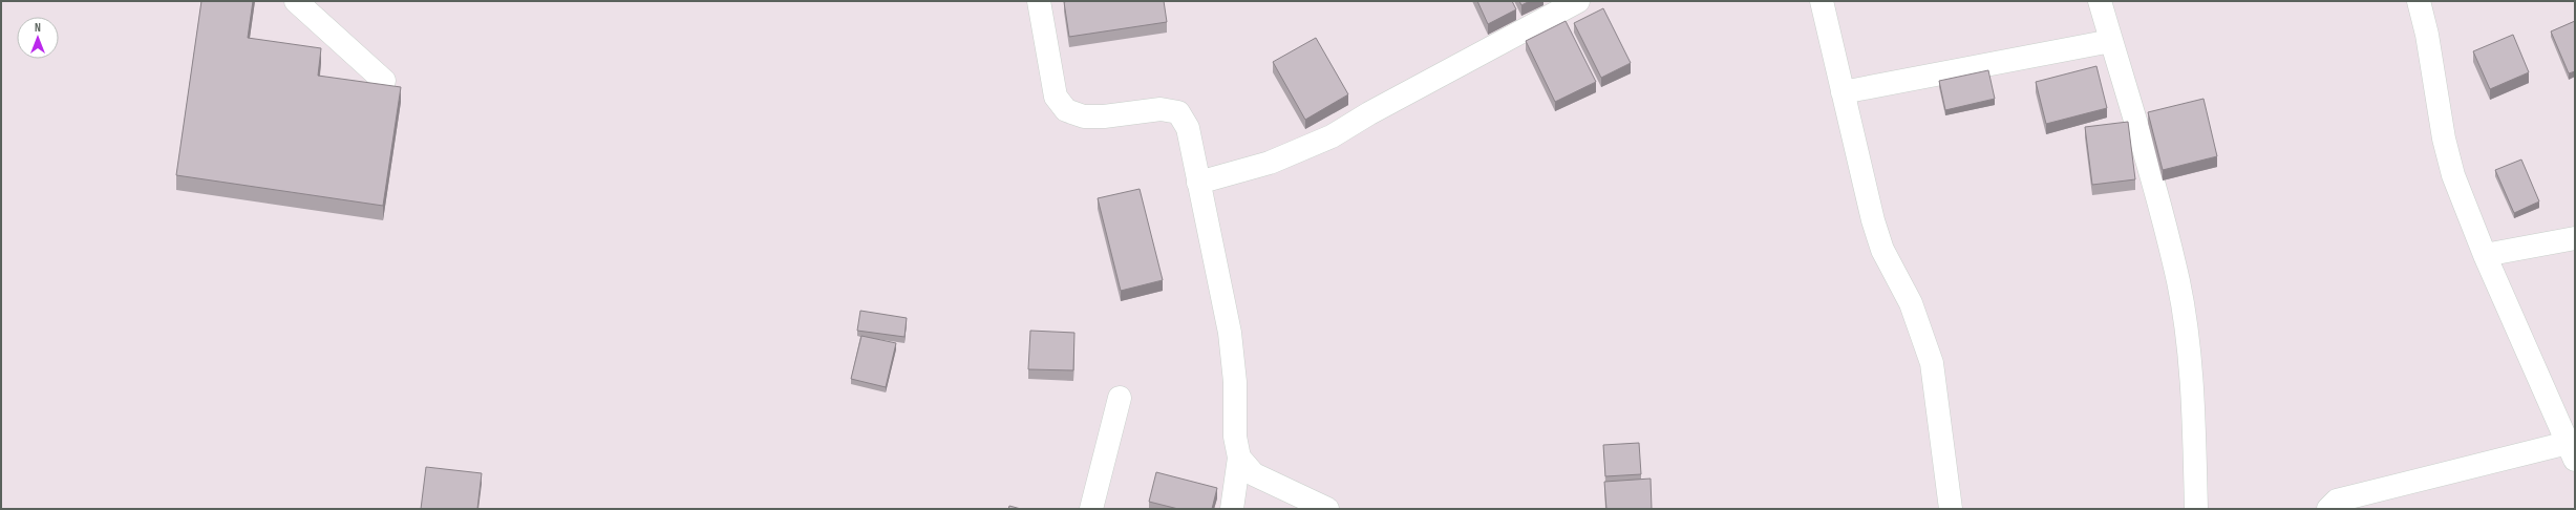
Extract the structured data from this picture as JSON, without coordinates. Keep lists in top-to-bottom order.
{
  "north": "top"
}
